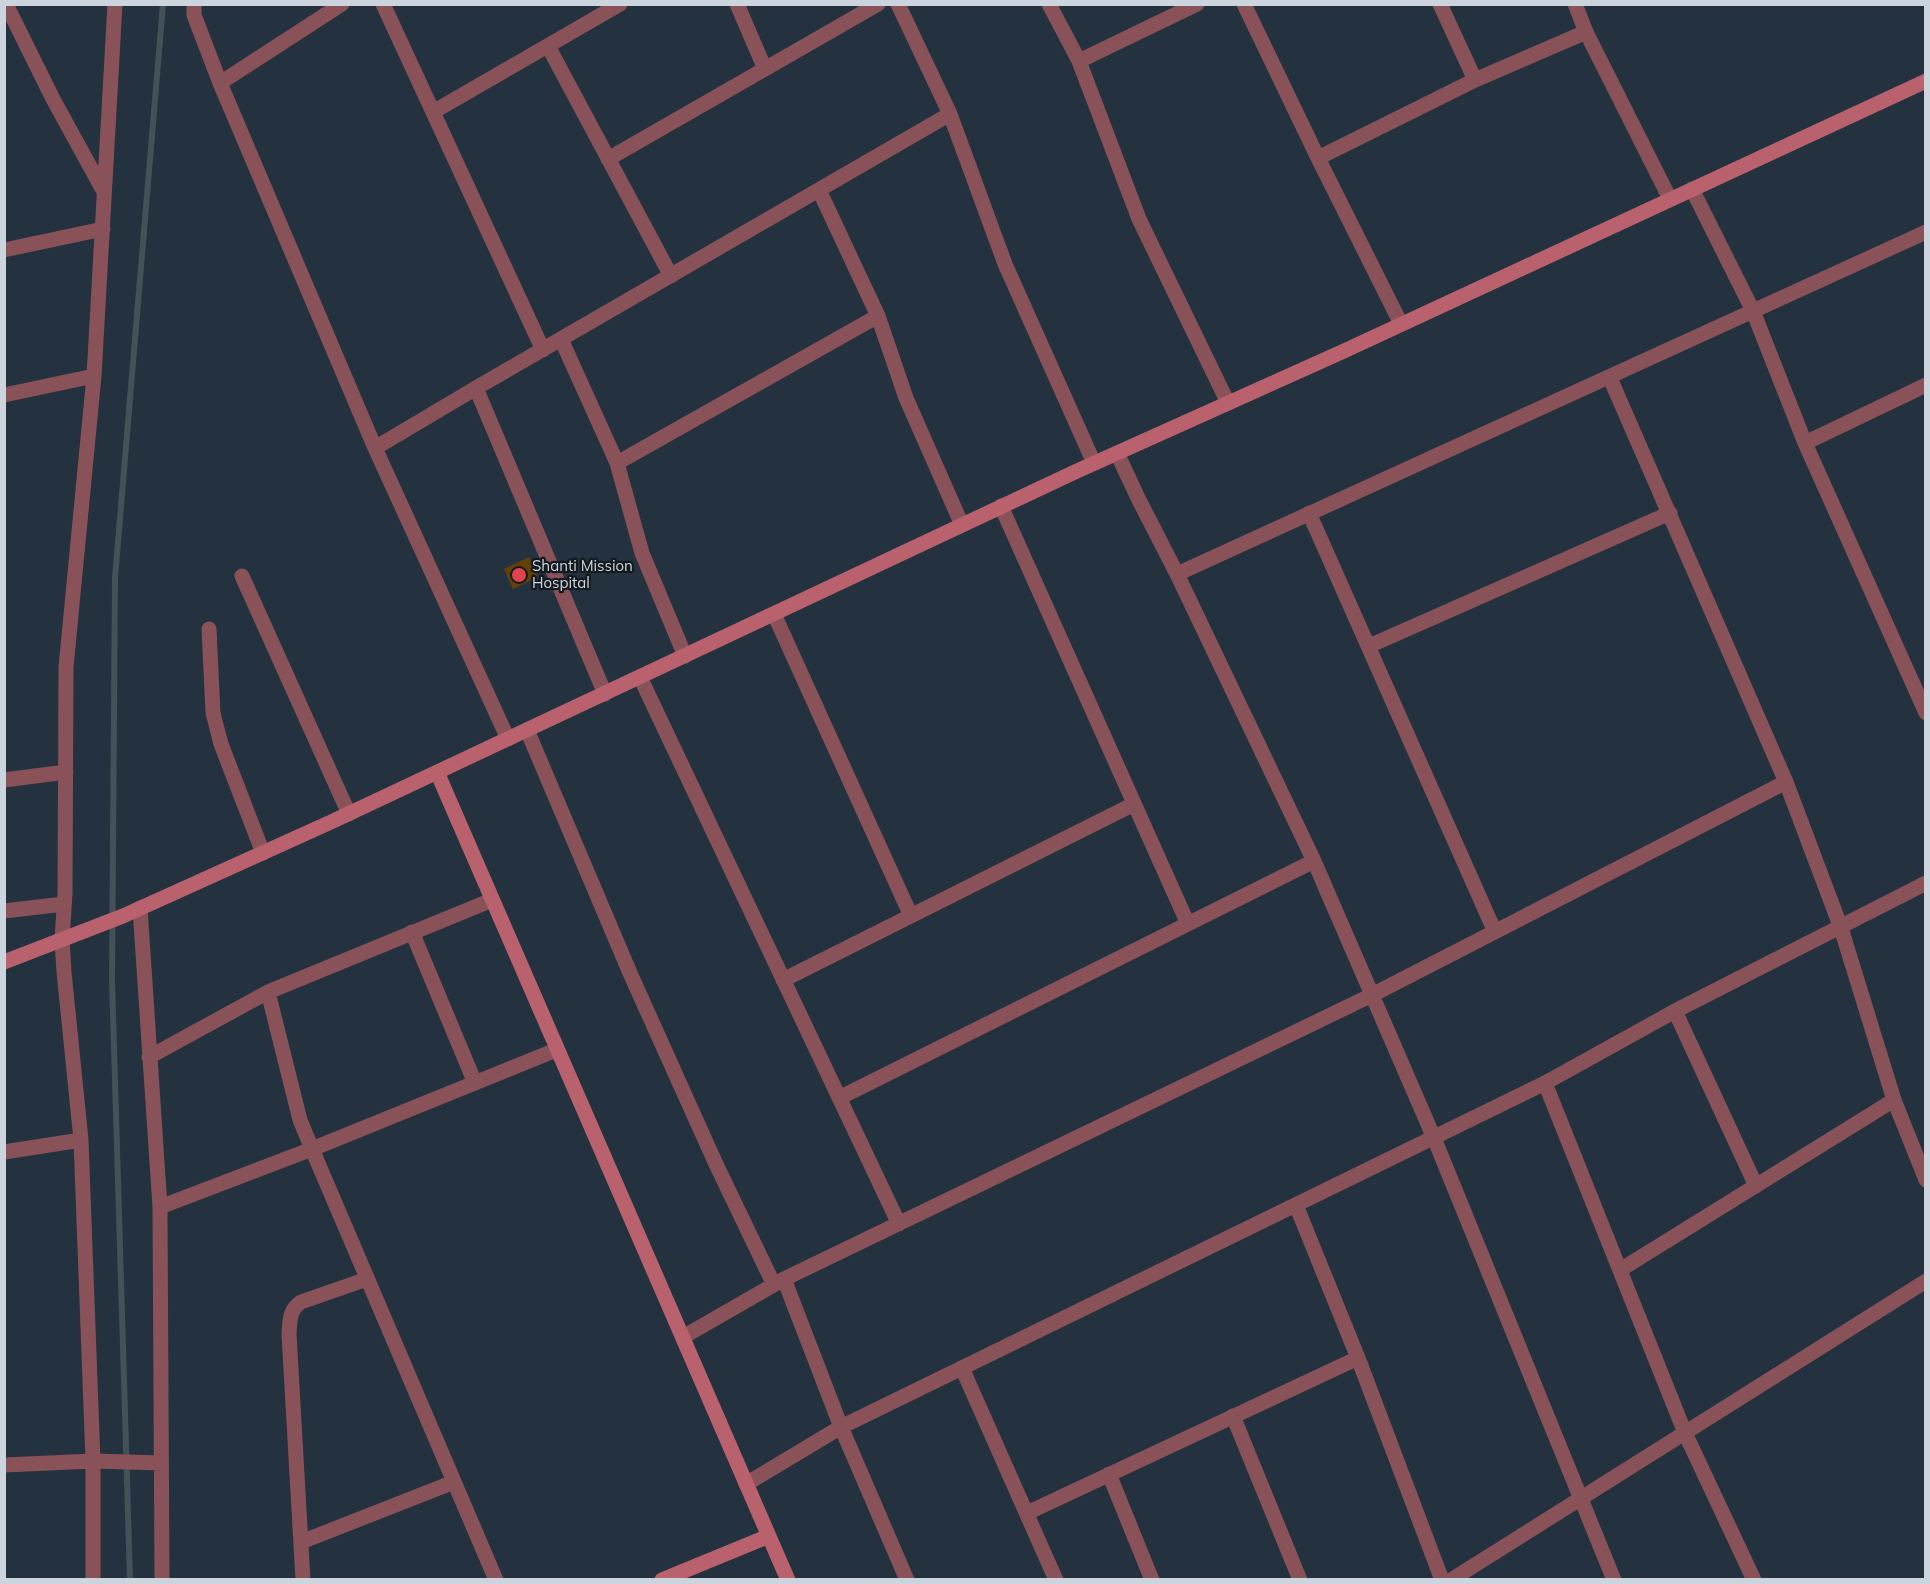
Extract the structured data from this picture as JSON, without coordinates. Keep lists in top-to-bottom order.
{
  "places": ["Shanti Mission Hospital"]
}
